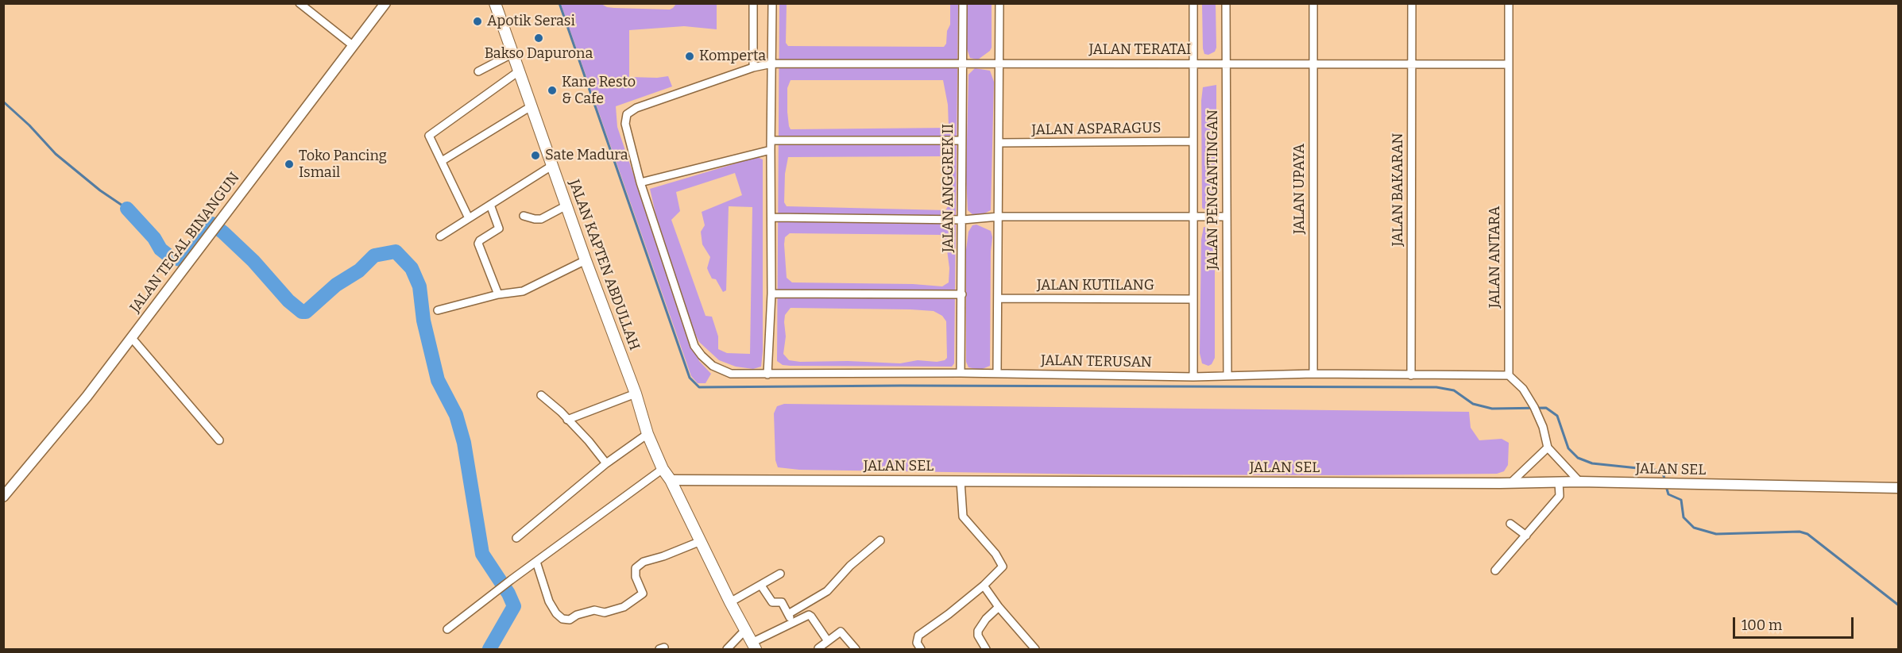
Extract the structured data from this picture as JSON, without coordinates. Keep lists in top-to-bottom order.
{
  "streets": {
    "main road": ["JALAN KAPTEN ABDULLAH"],
    "street": [
      "JALAN TERATAI",
      "JALAN ASPARAGUS",
      "JALAN ANGGREK II",
      "JALAN UPAYA",
      "JALAN PENGANTINGAN",
      "JALAN BAKARAN",
      "JALAN TEGAL BINANGUN",
      "JALAN ANTARA",
      "JALAN KUTILANG",
      "JALAN TERUSAN",
      "JALAN SEL"
    ]
  },
  "crossings": [
    ["JALAN TERATAI", "JALAN ANGGREK II"],
    ["JALAN TERATAI", "JALAN UPAYA"],
    ["JALAN TERATAI", "JALAN PENGANTINGAN"],
    ["JALAN TERATAI", "JALAN BAKARAN"],
    ["JALAN TERATAI", "JALAN ANTARA"],
    ["JALAN TERATAI", "JALAN TERUSAN"],
    ["JALAN ANGGREK II", "JALAN TERUSAN"],
    ["JALAN UPAYA", "JALAN TERUSAN"],
    ["JALAN PENGANTINGAN", "JALAN TERUSAN"],
    ["JALAN BAKARAN", "JALAN TERUSAN"],
    ["JALAN ANTARA", "JALAN TERUSAN"],
    ["JALAN KAPTEN ABDULLAH", "JALAN SEL"]
  ],
  "places": [
    "Apotik Serasi",
    "Bakso Dapurona",
    "Komperta",
    "Kane Resto & Cafe",
    "Sate Madura",
    "Toko Pancing Ismail"
  ],
  "scale_bar": "100 m"
}
